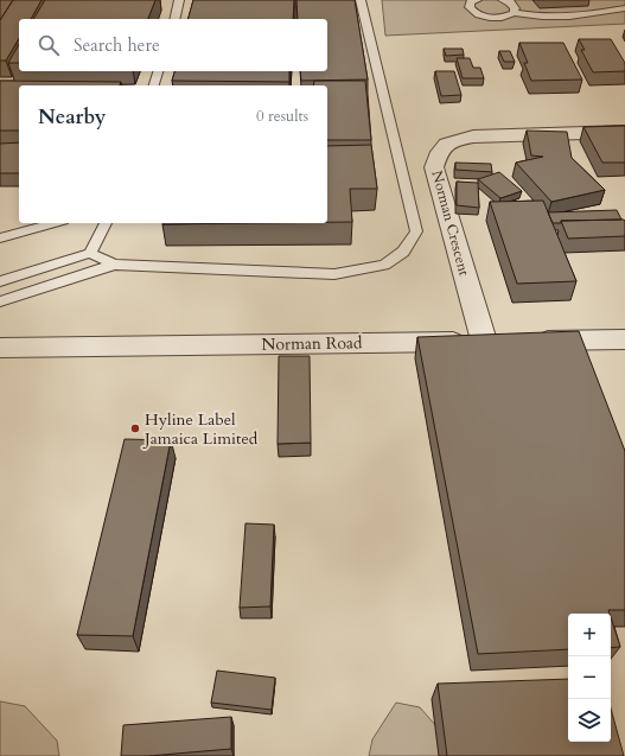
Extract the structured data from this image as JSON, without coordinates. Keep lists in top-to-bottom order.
{
  "streets": {
    "street": ["Norman Crescent", "Norman Road"]
  },
  "crossings": [
    ["Norman Crescent", "Norman Road"]
  ],
  "places": ["Hyline Label Jamaica Limited"],
  "page": {
    "search": "Search here",
    "heading": ["Nearby", "0 results"],
    "map_buttons": ["+", "−"]
  }
}
